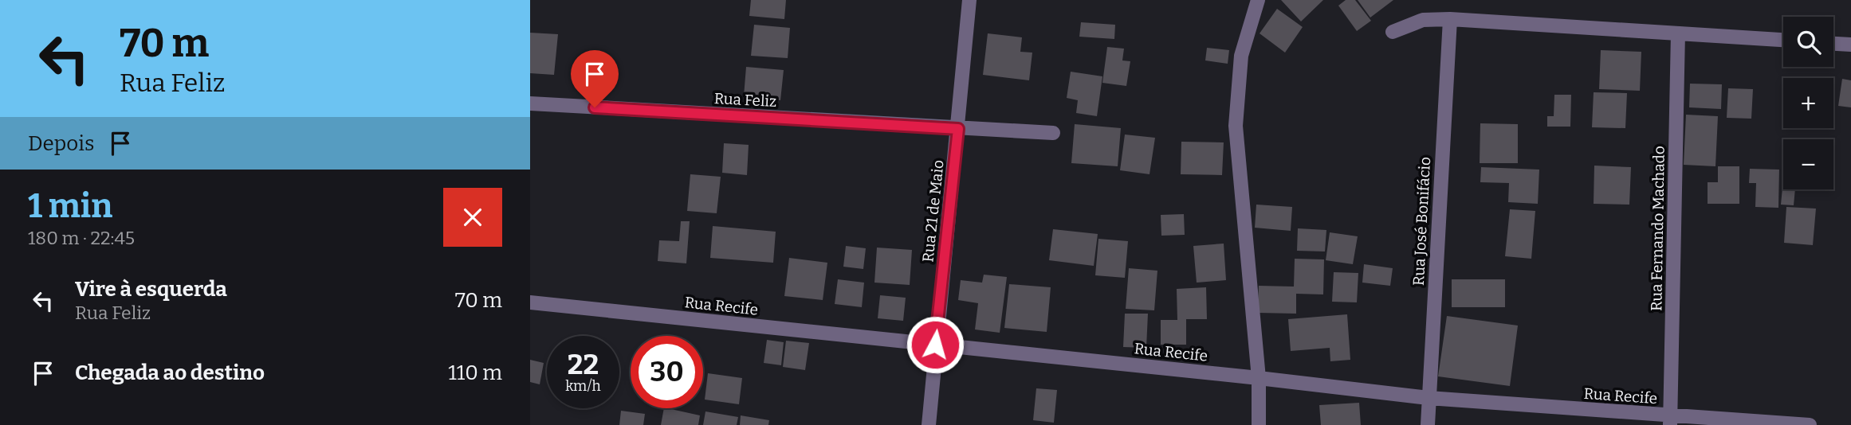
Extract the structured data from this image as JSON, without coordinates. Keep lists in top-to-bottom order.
{
  "streets": {
    "street": [
      "Rua Feliz",
      "Rua 21 de Maio",
      "Rua José Bonifácio",
      "Rua Fernando Machado",
      "Rua Recife"
    ]
  },
  "crossings": [
    ["Rua Feliz", "Rua 21 de Maio"],
    ["Rua 21 de Maio", "Rua Recife"],
    ["Rua José Bonifácio", "Rua Recife"],
    ["Rua Fernando Machado", "Rua Recife"]
  ],
  "page": {
    "turn": ["70 m", "Rua Feliz"],
    "map_buttons": ["+", "−"],
    "then": "Depois",
    "heading": ["1 min", "180 m · 22:45"],
    "list": [
      {
        "name": "Vire à esquerda",
        "note": "Rua Feliz",
        "value": "70 m"
      },
      {
        "name": "Chegada ao destino",
        "value": "110 m"
      }
    ],
    "speed": "22 km/h",
    "limit": "30"
  }
}
